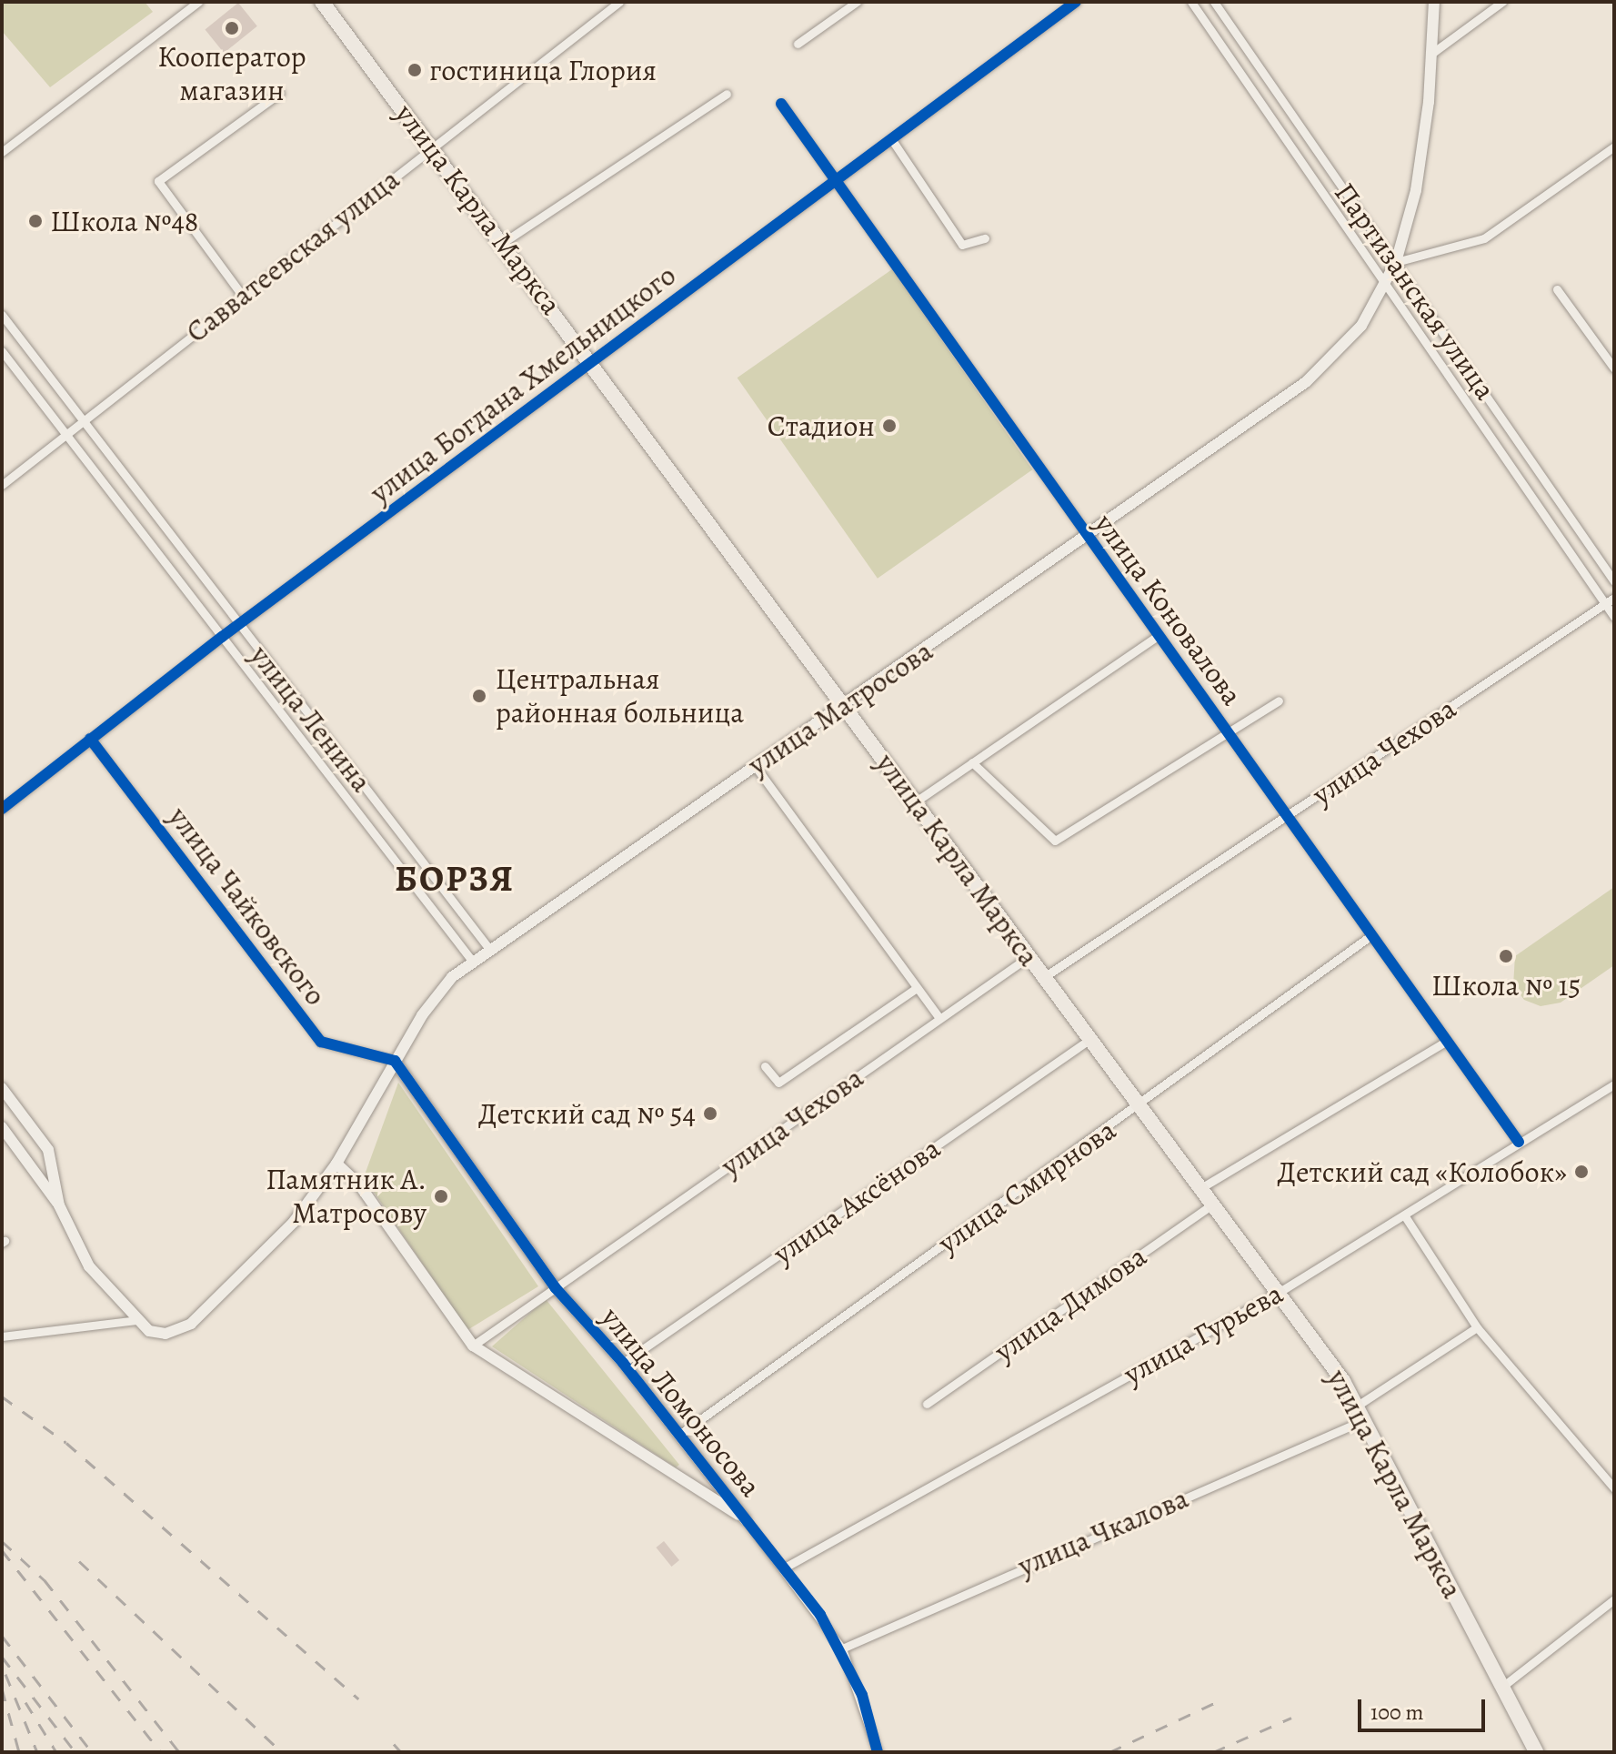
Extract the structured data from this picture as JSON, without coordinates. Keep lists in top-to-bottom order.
{
  "streets": {
    "highway": ["улица Карла Маркса"],
    "street": [
      "Савватеевская улица",
      "Партизанская улица",
      "улица Богдана Хмельницкого",
      "улица Коновалова",
      "улица Матросова",
      "улица Ленина",
      "улица Чехова",
      "улица Чайковского",
      "улица Смирнова",
      "улица Аксёнова",
      "улица Димова",
      "улица Гурьева",
      "улица Ломоносова",
      "улица Чкалова"
    ]
  },
  "crossings": [
    ["улица Карла Маркса", "Савватеевская улица"],
    ["улица Карла Маркса", "улица Богдана Хмельницкого"],
    ["улица Карла Маркса", "улица Матросова"],
    ["улица Карла Маркса", "улица Чехова"],
    ["улица Карла Маркса", "улица Смирнова"],
    ["улица Карла Маркса", "улица Аксёнова"],
    ["улица Карла Маркса", "улица Димова"],
    ["улица Карла Маркса", "улица Гурьева"],
    ["улица Карла Маркса", "улица Чкалова"],
    ["Савватеевская улица", "улица Ленина"],
    ["Партизанская улица", "улица Матросова"],
    ["Партизанская улица", "улица Чехова"],
    ["улица Богдана Хмельницкого", "улица Коновалова"],
    ["улица Богдана Хмельницкого", "улица Ленина"],
    ["улица Богдана Хмельницкого", "улица Чайковского"],
    ["улица Коновалова", "улица Матросова"],
    ["улица Коновалова", "улица Чехова"],
    ["улица Коновалова", "улица Смирнова"],
    ["улица Коновалова", "улица Гурьева"],
    ["улица Матросова", "улица Ленина"],
    ["улица Матросова", "улица Чайковского"],
    ["улица Матросова", "улица Ломоносова"],
    ["улица Чехова", "улица Ломоносова"],
    ["улица Чайковского", "улица Ломоносова"],
    ["улица Смирнова", "улица Ломоносова"],
    ["улица Аксёнова", "улица Ломоносова"],
    ["улица Гурьева", "улица Ломоносова"],
    ["улица Ломоносова", "улица Чкалова"]
  ],
  "districts": ["БОРЗЯ"],
  "places": [
    "Кооператор магазин",
    "гостиница Глория",
    "Школа №48",
    "Стадион",
    "Центральная районная больница",
    "Школа № 15",
    "Детский сад № 54",
    "Детский сад «Колобок»",
    "Памятник А. Матросову"
  ],
  "scale_bar": "100 m"
}
